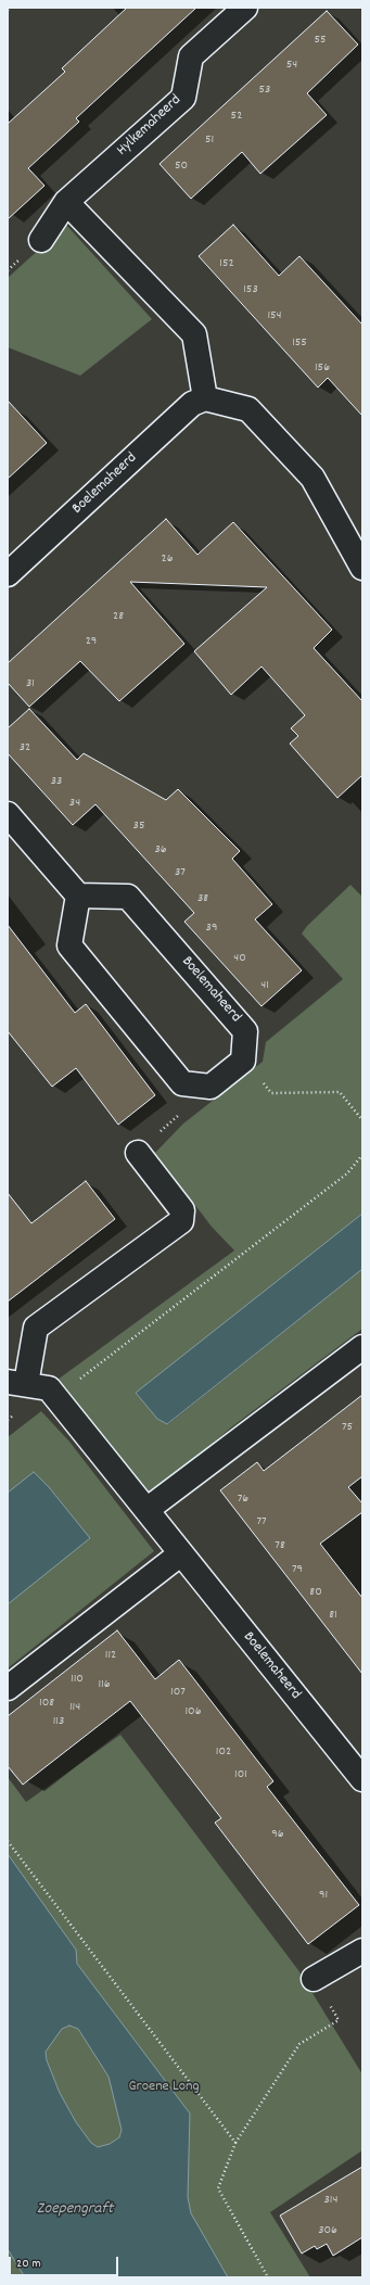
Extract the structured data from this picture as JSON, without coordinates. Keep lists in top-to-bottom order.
{
  "streets": {
    "street": ["Hylkemaheerd", "Boelemaheerd"]
  },
  "water": ["Zoepengraft"],
  "parks": ["Groene Long"],
  "house_numbers": [
    "55",
    "54",
    "53",
    "52",
    "51",
    "50",
    "152",
    "153",
    "154",
    "155",
    "156",
    "26",
    "28",
    "29",
    "31",
    "32",
    "33",
    "34",
    "35",
    "36",
    "37",
    "38",
    "39",
    "40",
    "41",
    "75",
    "76",
    "77",
    "78",
    "79",
    "80",
    "81",
    "112",
    "110",
    "116",
    "107",
    "108",
    "114",
    "106",
    "113",
    "102",
    "101",
    "96",
    "91",
    "314",
    "306"
  ],
  "scale_bar": "20 m"
}
